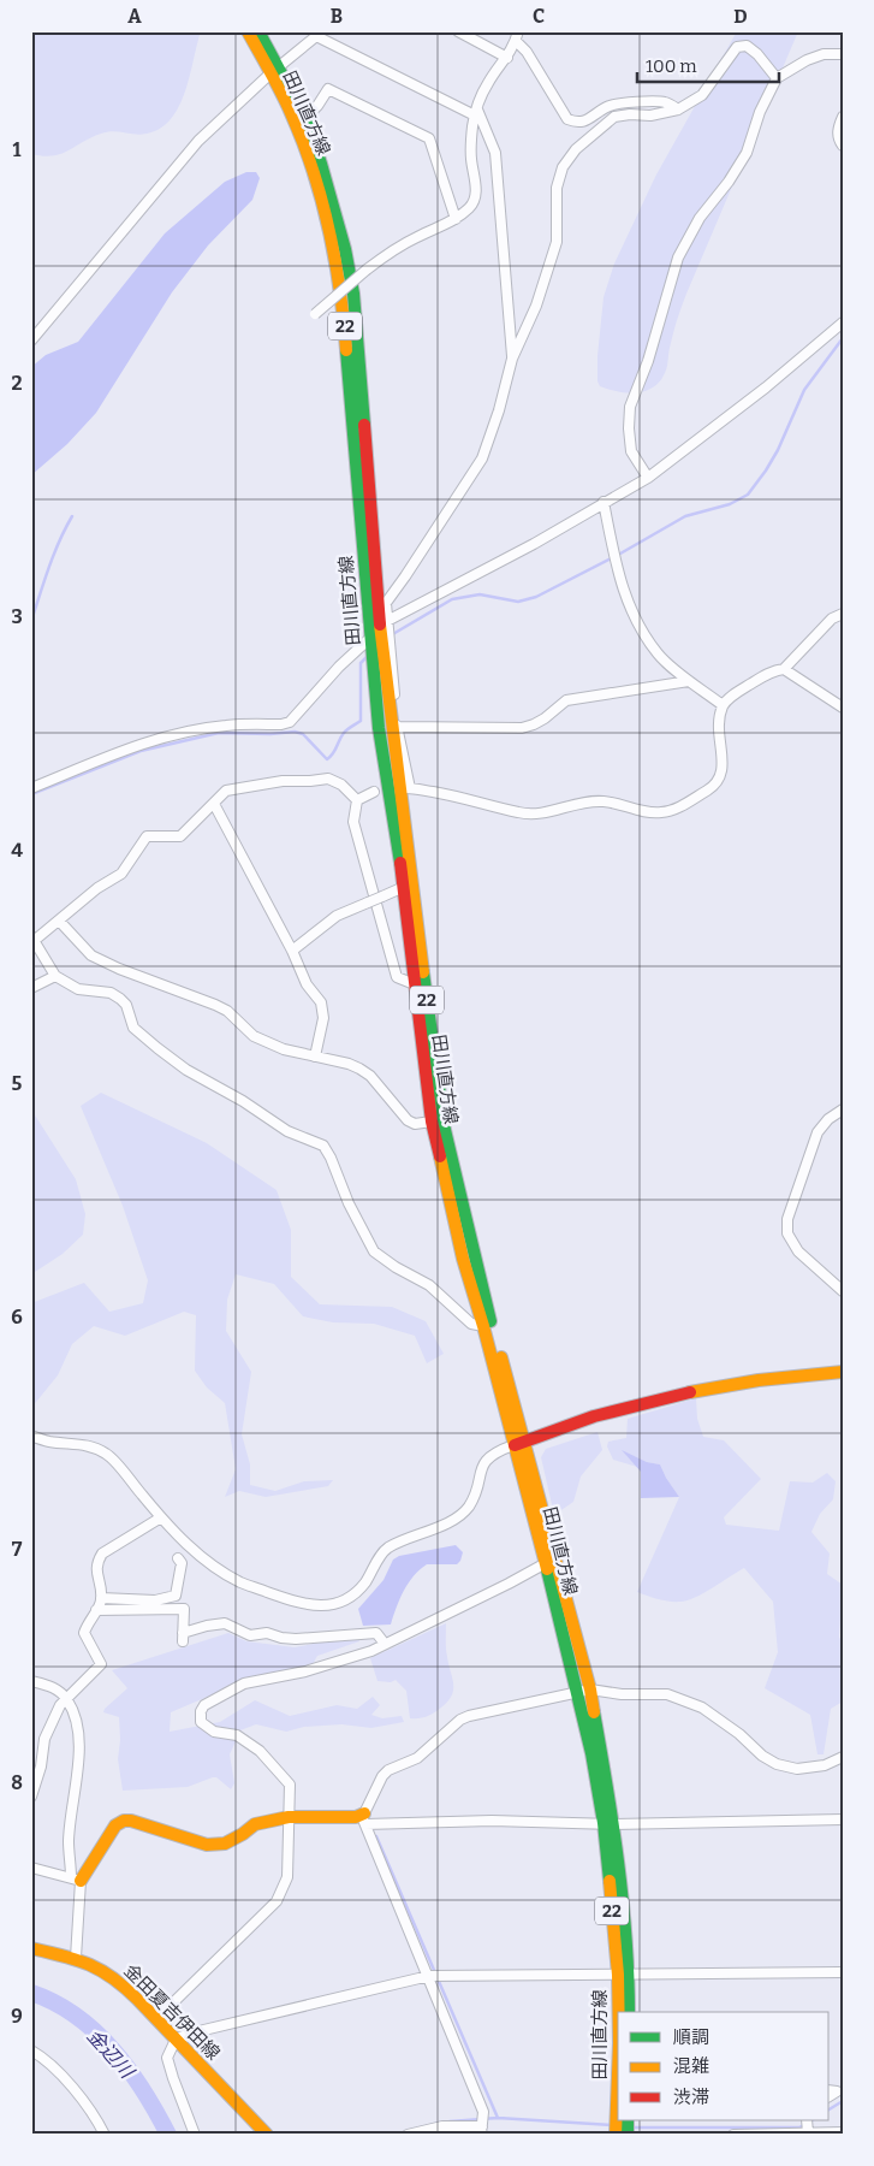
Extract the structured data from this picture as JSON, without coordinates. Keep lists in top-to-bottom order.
{
  "streets": {
    "main road": ["田川直方線", "22", "金田夏吉伊田線"]
  },
  "water": ["金辺川"],
  "legend": ["順調", "混雑", "渋滞"],
  "scale_bar": "100 m",
  "grid": {
    "columns": [
      "A",
      "B",
      "C",
      "D"
    ],
    "rows": [
      "1",
      "2",
      "3",
      "4",
      "5",
      "6",
      "7",
      "8",
      "9"
    ]
  }
}
